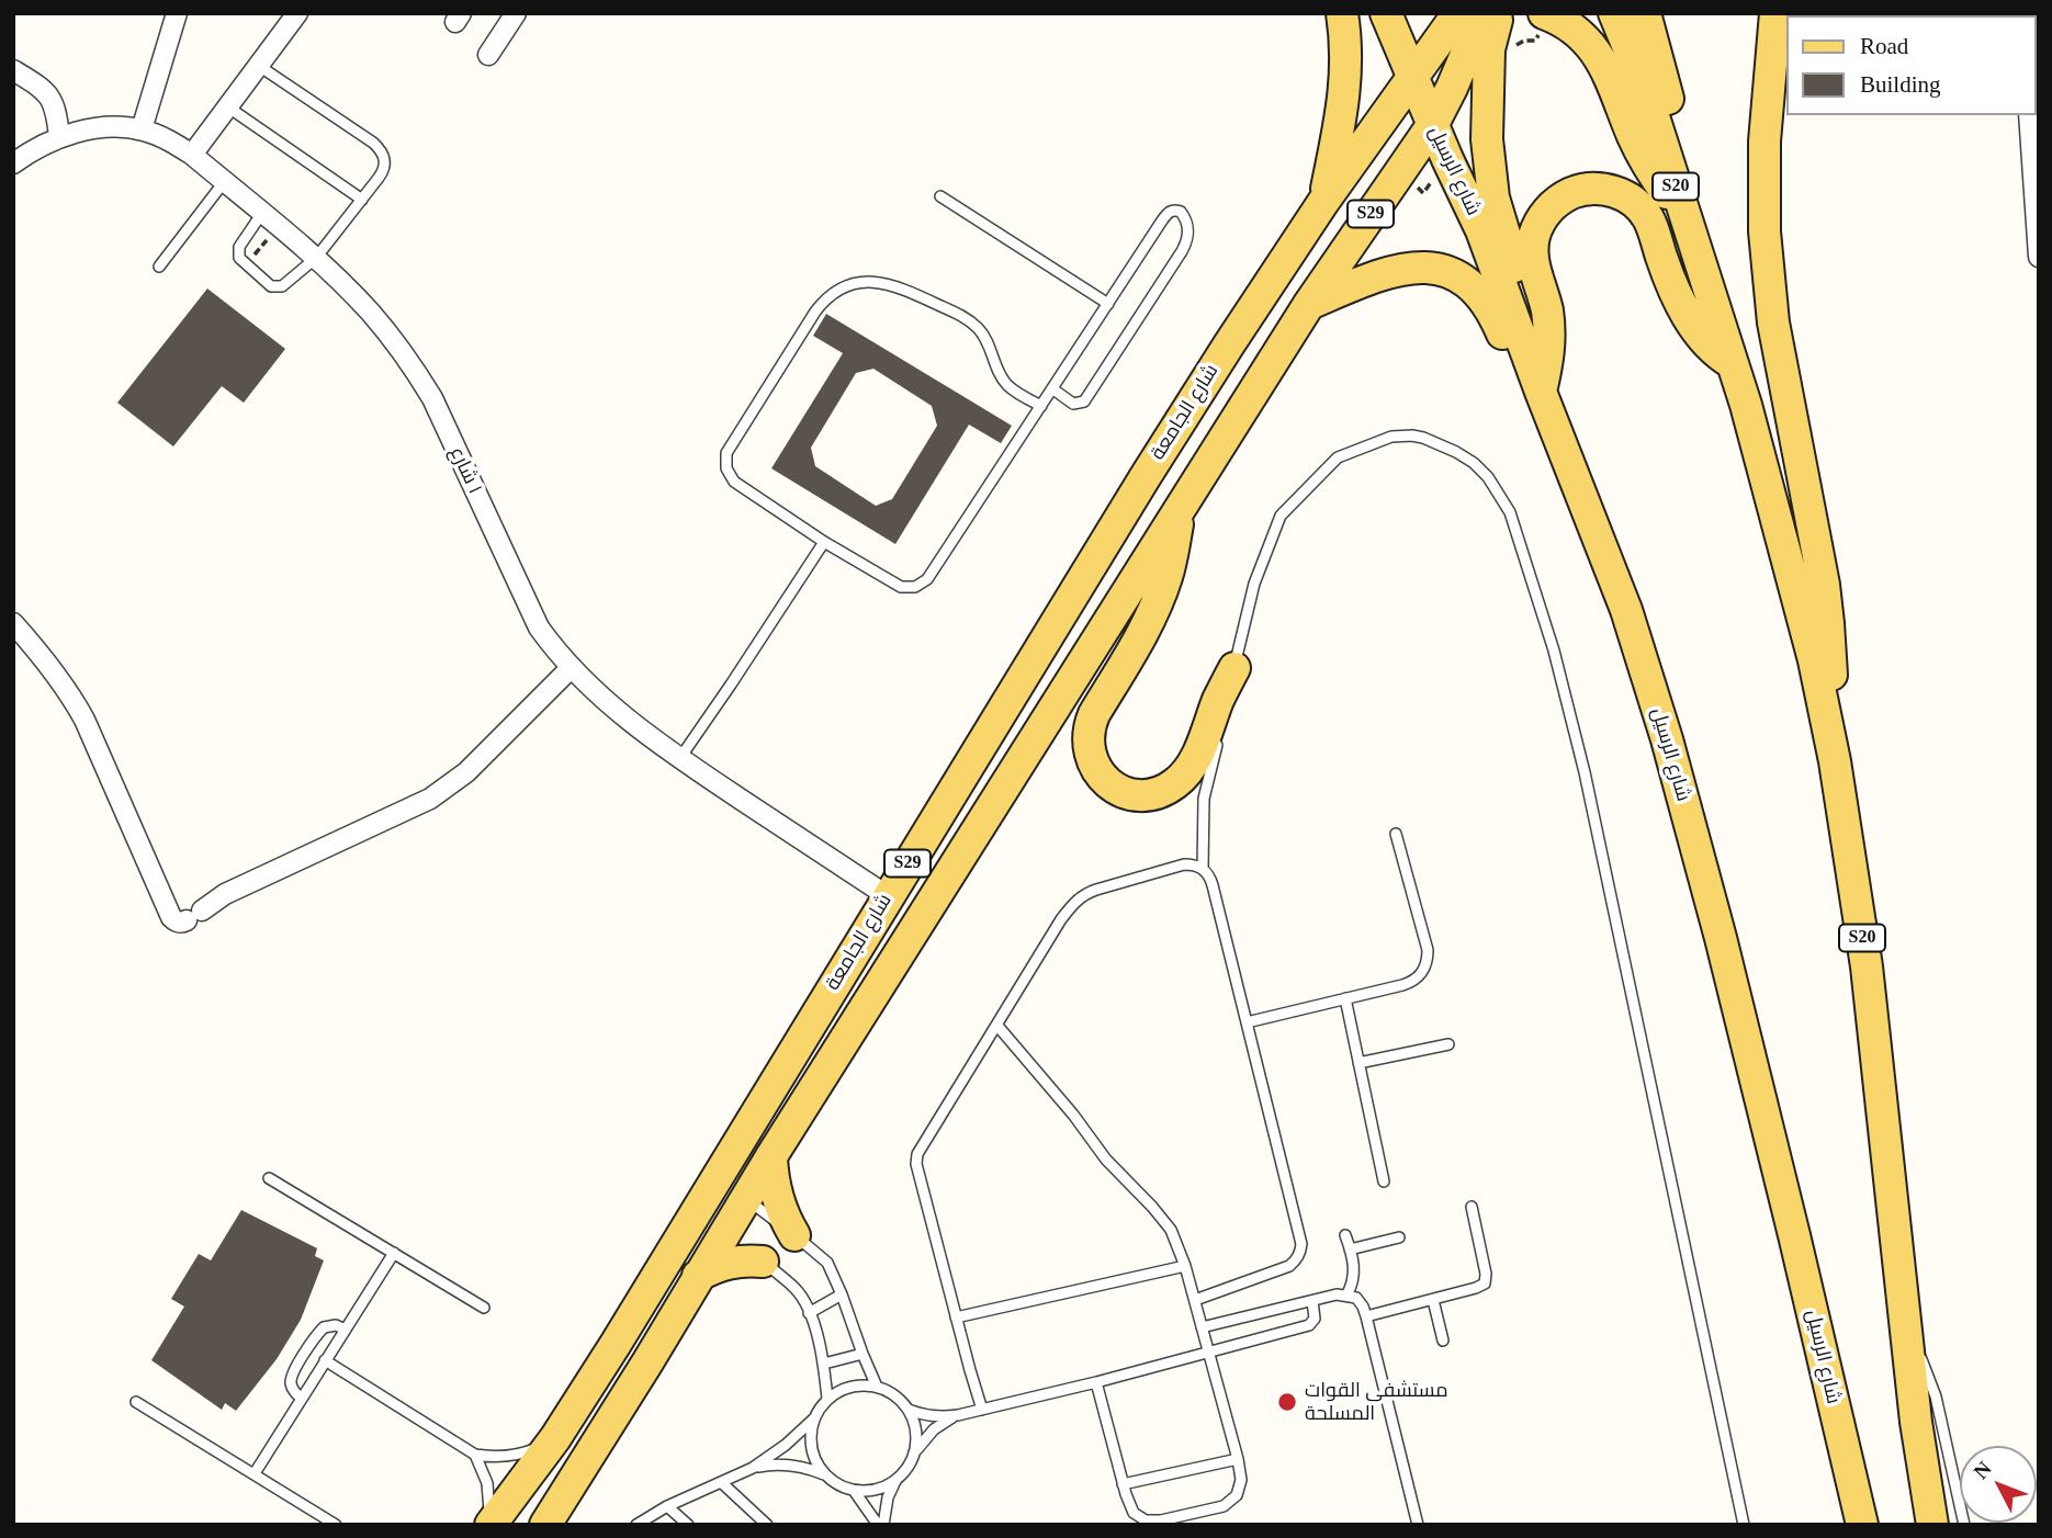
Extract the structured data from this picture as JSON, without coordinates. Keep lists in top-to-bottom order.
{
  "streets": {
    "main road": [
      "شارع الرسيل",
      "S20",
      "S29",
      "شارع الجامعة"
    ],
    "street": ["١ شارع"]
  },
  "crossings": [
    ["شارع الرسيل", "S29"],
    ["S29", "شارع الجامعة"],
    ["شارع الجامعة", "١ شارع"]
  ],
  "places": ["مستشفى القوات المسلحة"],
  "legend": ["Road", "Building"],
  "north": "top left"
}
